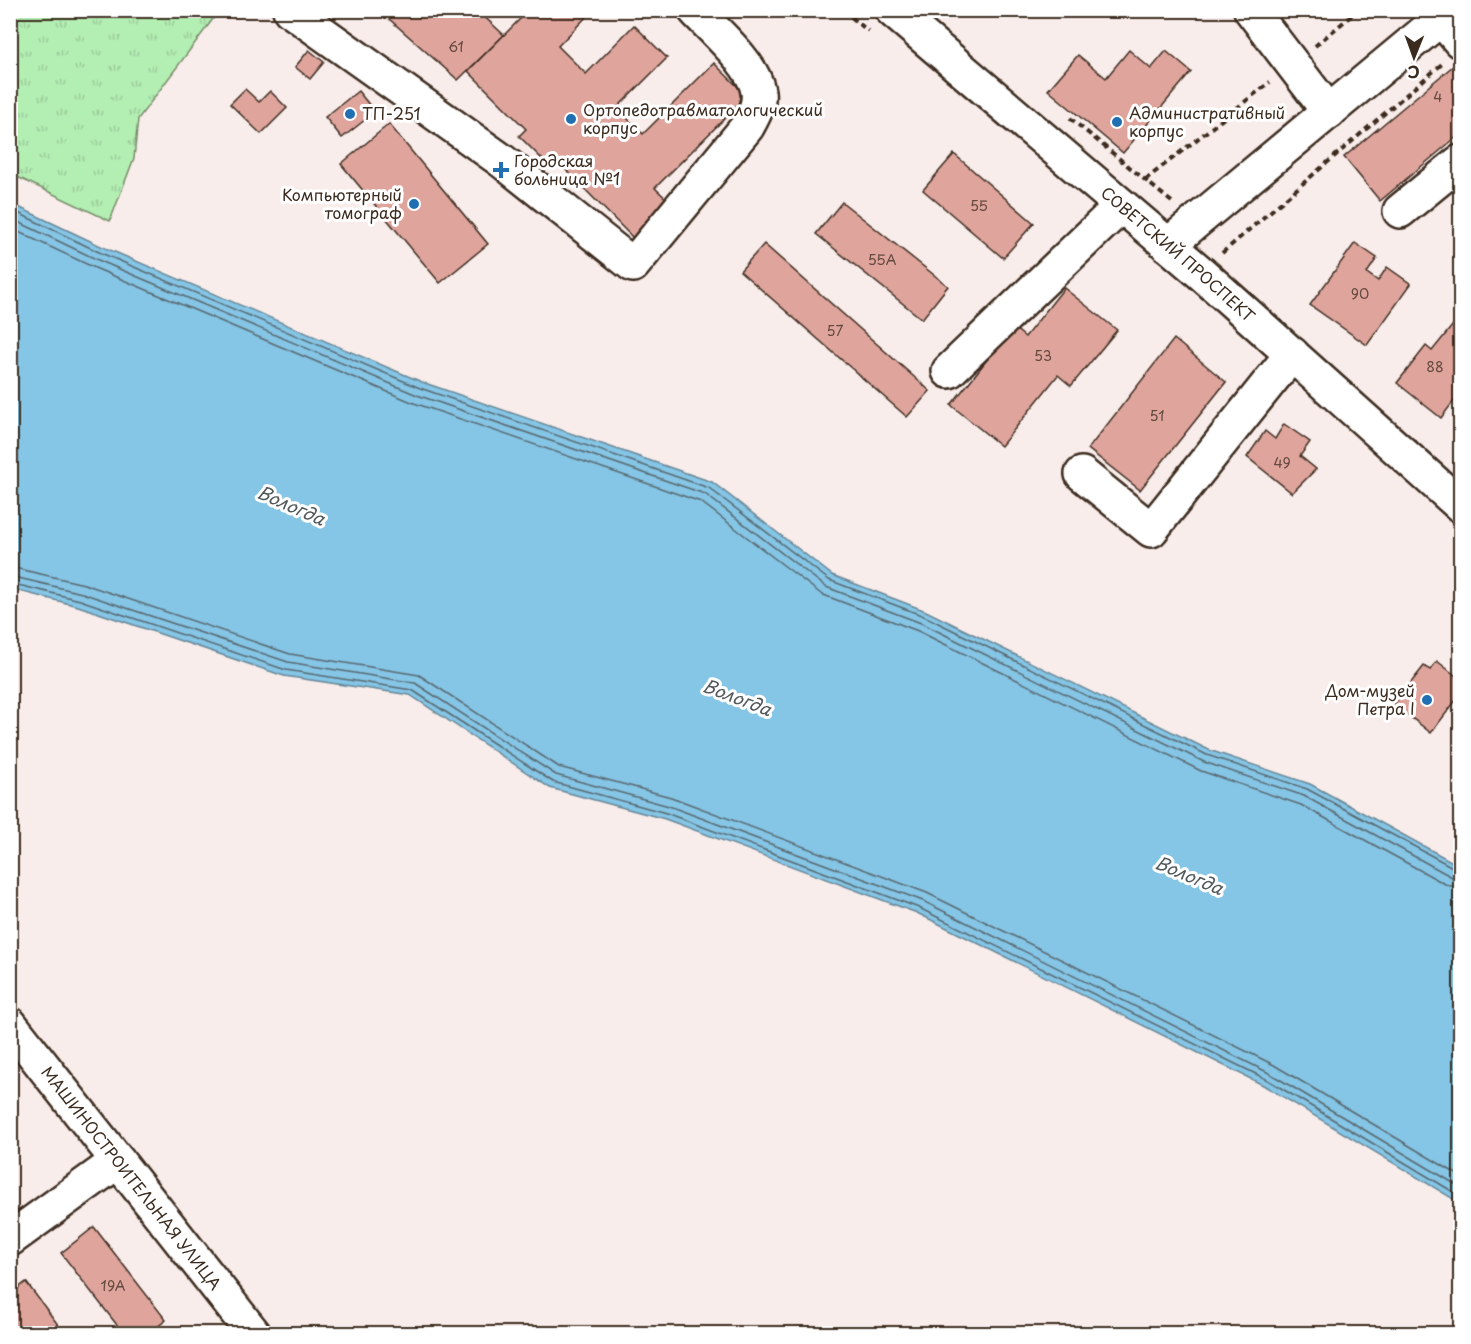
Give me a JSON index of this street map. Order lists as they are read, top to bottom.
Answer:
{
  "streets": {
    "street": ["СОВЕТСКИЙ ПРОСПЕКТ", "МАШИНОСТРОИТЕЛЬНАЯ УЛИЦА"]
  },
  "water": ["Вологда"],
  "places": {
    "other": [
      "ТП-251",
      "Ортопедотравматологический корпус",
      "Административный корпус",
      "Компьютерный томограф",
      "Дом-музей Петра I"
    ],
    "health": ["Городская больница №1"]
  },
  "house_numbers": [
    "61",
    "4",
    "55",
    "55А",
    "90",
    "57",
    "53",
    "88",
    "51",
    "49",
    "19А"
  ],
  "north": "bottom"
}
